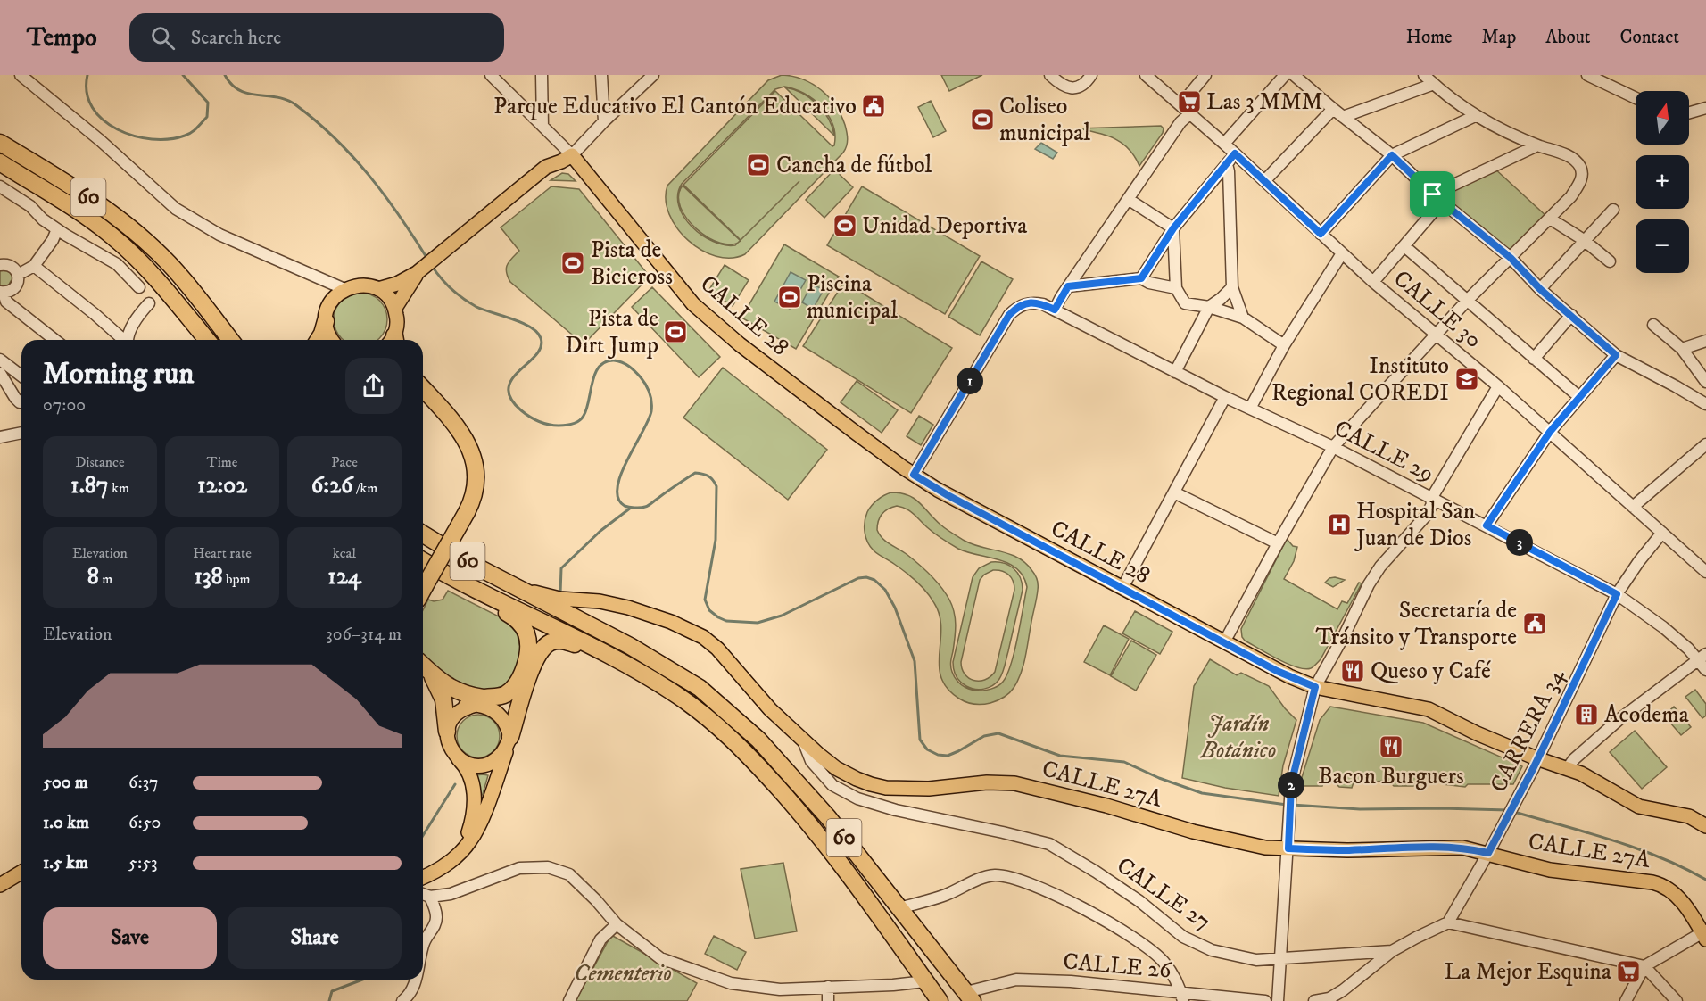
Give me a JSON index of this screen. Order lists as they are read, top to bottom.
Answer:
{
  "streets": {
    "highway": ["60"],
    "main road": ["CALLE 28", "CALLE 27A"],
    "street": [
      "CALLE 30",
      "CALLE 29",
      "CARRERA 34",
      "CALLE 27",
      "CALLE 26"
    ]
  },
  "crossings": [
    ["60", "CALLE 27A"],
    ["60", "CALLE 26"],
    ["CALLE 30", "CARRERA 34"],
    ["CALLE 28", "CALLE 29"],
    ["CALLE 28", "CARRERA 34"],
    ["CALLE 29", "CARRERA 34"],
    ["CARRERA 34", "CALLE 27A"],
    ["CARRERA 34", "CALLE 27"],
    ["CALLE 27A", "CALLE 27"]
  ],
  "parks": ["Jardín Botánico", "Cementerio"],
  "places": {
    "supermarket": ["Las 3 MMM", "La Mejor Esquina"],
    "public building": ["Parque Educativo El Cantón Educativo", "Secretaría de Tránsito y Transporte"],
    "sports": [
      "Coliseo municipal",
      "Cancha de fútbol",
      "Unidad Deportiva",
      "Pista de Bicicross",
      "Piscina municipal",
      "Pista de Dirt Jump"
    ],
    "school or university": ["Instituto Regional COREDI"],
    "hospital": ["Hospital San Juan de Dios"],
    "restaurant": ["Queso y Café", "Bacon Burguers"],
    "building": ["Acodema"]
  },
  "north": "top",
  "page": {
    "header": "Tempo",
    "search": "Search here",
    "nav": [
      "Home",
      "Map",
      "About",
      "Contact"
    ],
    "map_buttons": ["+", "−"],
    "heading": ["Morning run", "07:00"],
    "pins": ["1", "3", "2"],
    "stats": [
      ["Distance", "1.87 km"],
      ["Time", "12:02"],
      ["Pace", "6:26 /km"],
      ["Elevation", "8 m"],
      ["Heart rate", "138 bpm"],
      ["kcal", "124"]
    ],
    "chart": ["Elevation", "306–314 m"],
    "list": [
      {
        "name": "500 m",
        "note": "6:37"
      },
      {
        "name": "1.0 km",
        "note": "6:50"
      },
      {
        "name": "1.5 km",
        "note": "5:53"
      }
    ],
    "buttons": ["Save", "Share"]
  }
}
